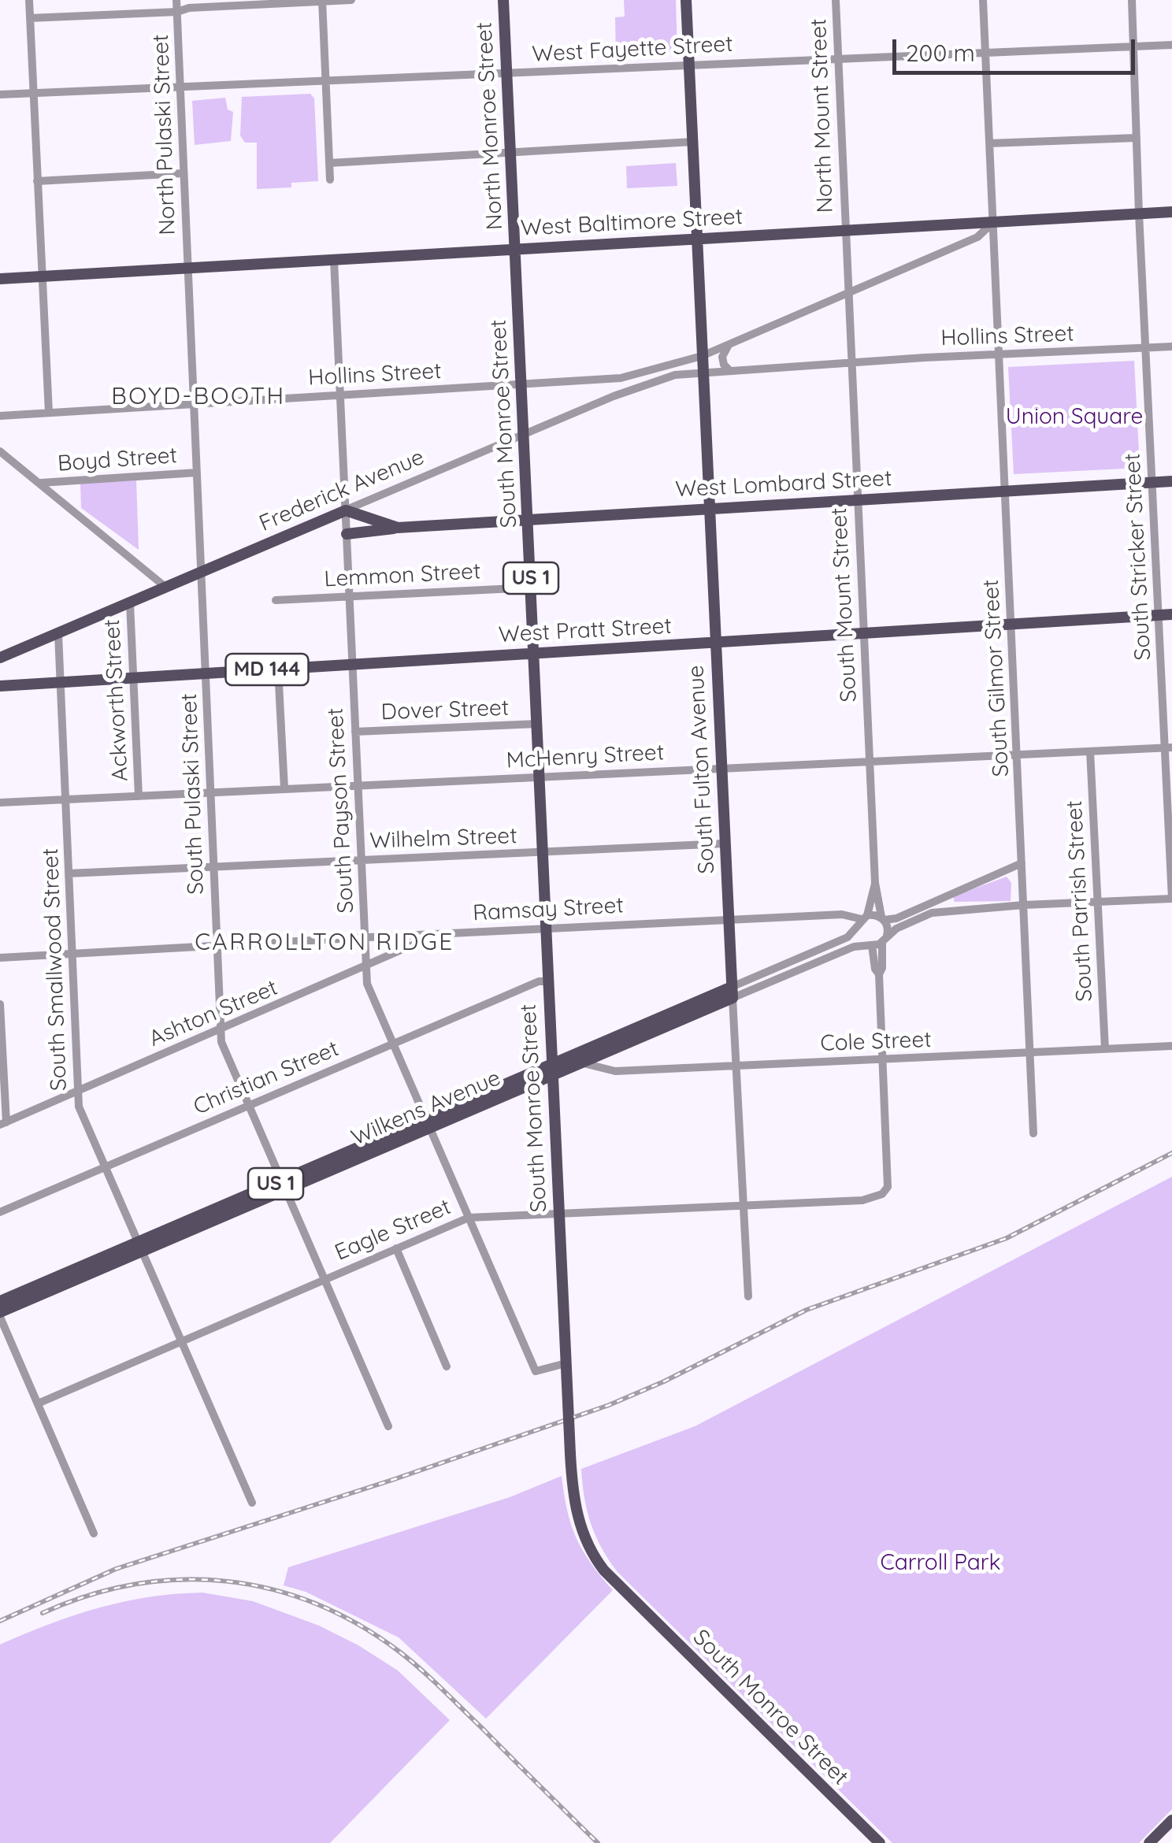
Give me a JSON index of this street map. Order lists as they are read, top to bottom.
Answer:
{
  "streets": {
    "main road": [
      "North Monroe Street",
      "West Baltimore Street",
      "South Monroe Street",
      "West Lombard Street",
      "Frederick Avenue",
      "US 1",
      "West Pratt Street",
      "MD 144",
      "South Fulton Avenue",
      "Wilkens Avenue"
    ],
    "street": [
      "West Fayette Street",
      "North Mount Street",
      "North Pulaski Street",
      "Hollins Street",
      "Boyd Street",
      "South Stricker Street",
      "Lemmon Street",
      "South Mount Street",
      "South Gilmor Street",
      "Ackworth Street",
      "Dover Street",
      "McHenry Street",
      "South Pulaski Street",
      "South Payson Street",
      "Wilhelm Street",
      "South Parrish Street",
      "Ramsay Street",
      "South Smallwood Street",
      "Ashton Street",
      "Cole Street",
      "Christian Street",
      "Eagle Street"
    ]
  },
  "crossings": [
    ["West Fayette Street", "North Mount Street"],
    ["West Fayette Street", "North Monroe Street"],
    ["West Fayette Street", "North Pulaski Street"],
    ["West Fayette Street", "South Stricker Street"],
    ["West Fayette Street", "South Gilmor Street"],
    ["West Fayette Street", "South Fulton Avenue"],
    ["North Mount Street", "West Baltimore Street"],
    ["North Mount Street", "South Mount Street"],
    ["North Monroe Street", "West Baltimore Street"],
    ["North Monroe Street", "South Monroe Street"],
    ["North Pulaski Street", "West Baltimore Street"],
    ["North Pulaski Street", "South Pulaski Street"],
    ["West Baltimore Street", "South Monroe Street"],
    ["West Baltimore Street", "South Stricker Street"],
    ["West Baltimore Street", "South Mount Street"],
    ["West Baltimore Street", "South Gilmor Street"],
    ["West Baltimore Street", "South Fulton Avenue"],
    ["West Baltimore Street", "South Pulaski Street"],
    ["West Baltimore Street", "South Payson Street"],
    ["Hollins Street", "South Monroe Street"],
    ["Hollins Street", "Frederick Avenue"],
    ["Hollins Street", "South Stricker Street"],
    ["Hollins Street", "South Mount Street"],
    ["Hollins Street", "South Gilmor Street"],
    ["Hollins Street", "South Fulton Avenue"],
    ["Hollins Street", "South Pulaski Street"],
    ["Hollins Street", "South Payson Street"],
    ["South Monroe Street", "West Lombard Street"],
    ["South Monroe Street", "Frederick Avenue"],
    ["South Monroe Street", "Lemmon Street"],
    ["South Monroe Street", "West Pratt Street"],
    ["South Monroe Street", "Dover Street"],
    ["South Monroe Street", "McHenry Street"],
    ["South Monroe Street", "South Payson Street"],
    ["South Monroe Street", "Wilhelm Street"],
    ["South Monroe Street", "Ramsay Street"],
    ["South Monroe Street", "Christian Street"],
    ["South Monroe Street", "Wilkens Avenue"],
    ["South Monroe Street", "Eagle Street"],
    ["Boyd Street", "South Pulaski Street"],
    ["West Lombard Street", "Frederick Avenue"],
    ["West Lombard Street", "South Stricker Street"],
    ["West Lombard Street", "South Mount Street"],
    ["West Lombard Street", "South Gilmor Street"],
    ["West Lombard Street", "South Fulton Avenue"],
    ["West Lombard Street", "South Payson Street"],
    ["Frederick Avenue", "Ackworth Street"],
    ["Frederick Avenue", "South Fulton Avenue"],
    ["Frederick Avenue", "South Pulaski Street"],
    ["Frederick Avenue", "South Payson Street"],
    ["Frederick Avenue", "South Smallwood Street"],
    ["South Stricker Street", "West Pratt Street"],
    ["South Stricker Street", "McHenry Street"],
    ["Lemmon Street", "South Payson Street"],
    ["South Mount Street", "West Pratt Street"],
    ["South Mount Street", "McHenry Street"],
    ["South Mount Street", "Ramsay Street"],
    ["South Mount Street", "Wilkens Avenue"],
    ["West Pratt Street", "South Gilmor Street"],
    ["West Pratt Street", "Ackworth Street"],
    ["West Pratt Street", "South Fulton Avenue"],
    ["West Pratt Street", "South Pulaski Street"],
    ["West Pratt Street", "South Payson Street"],
    ["West Pratt Street", "South Smallwood Street"],
    ["South Gilmor Street", "McHenry Street"],
    ["South Gilmor Street", "Cole Street"],
    ["Ackworth Street", "McHenry Street"],
    ["Dover Street", "South Payson Street"],
    ["McHenry Street", "South Fulton Avenue"],
    ["McHenry Street", "South Pulaski Street"],
    ["McHenry Street", "South Payson Street"],
    ["McHenry Street", "South Parrish Street"],
    ["McHenry Street", "South Smallwood Street"],
    ["South Fulton Avenue", "Wilhelm Street"],
    ["South Fulton Avenue", "Ramsay Street"],
    ["South Fulton Avenue", "Cole Street"],
    ["South Fulton Avenue", "Wilkens Avenue"],
    ["South Fulton Avenue", "Eagle Street"],
    ["South Pulaski Street", "Wilhelm Street"],
    ["South Pulaski Street", "Ramsay Street"],
    ["South Pulaski Street", "Ashton Street"],
    ["South Pulaski Street", "Christian Street"],
    ["South Pulaski Street", "Wilkens Avenue"],
    ["South Pulaski Street", "Eagle Street"],
    ["South Payson Street", "Wilhelm Street"],
    ["South Payson Street", "Ramsay Street"],
    ["South Payson Street", "Ashton Street"],
    ["South Payson Street", "Christian Street"],
    ["South Payson Street", "Wilkens Avenue"],
    ["South Payson Street", "Eagle Street"],
    ["Wilhelm Street", "South Smallwood Street"],
    ["South Parrish Street", "Cole Street"],
    ["Ramsay Street", "South Smallwood Street"],
    ["Ramsay Street", "Ashton Street"],
    ["Ramsay Street", "Wilkens Avenue"],
    ["South Smallwood Street", "Ashton Street"],
    ["South Smallwood Street", "Christian Street"],
    ["South Smallwood Street", "Wilkens Avenue"],
    ["South Smallwood Street", "Eagle Street"],
    ["Cole Street", "Wilkens Avenue"],
    ["Cole Street", "Eagle Street"]
  ],
  "districts": ["BOYD-BOOTH", "CARROLLTON RIDGE"],
  "parks": ["Union Square", "Carroll Park"],
  "scale_bar": "200 m"
}
